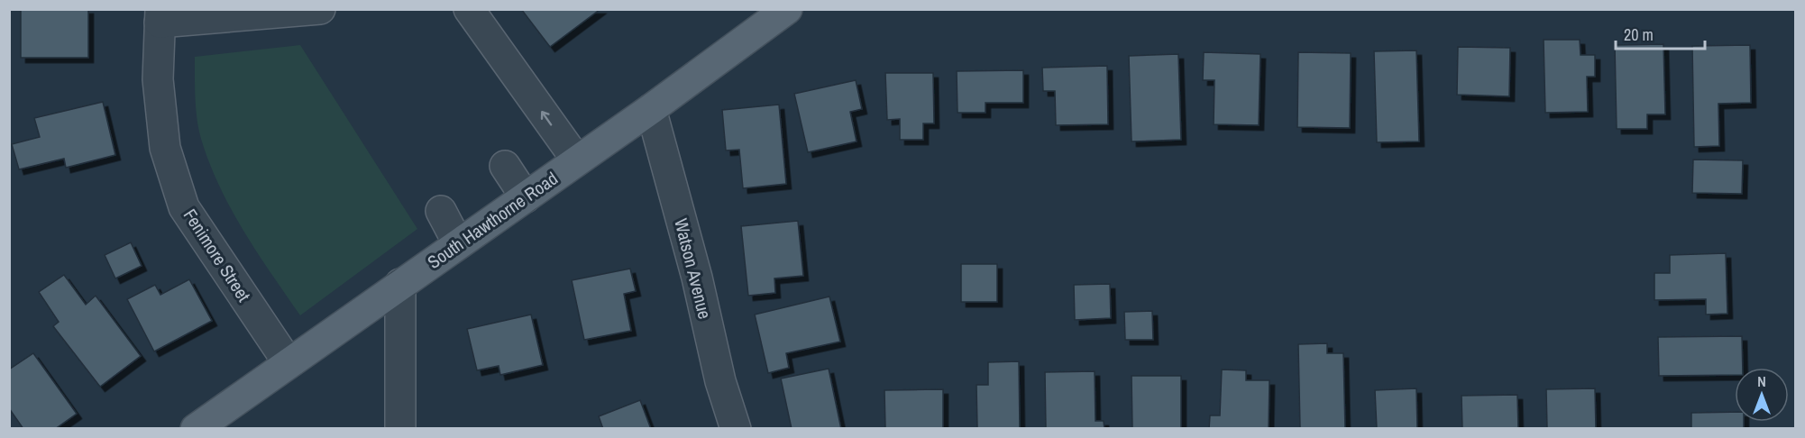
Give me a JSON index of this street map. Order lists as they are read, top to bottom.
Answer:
{
  "streets": {
    "main road": ["South Hawthorne Road"],
    "street": ["Fenimore Street", "Watson Avenue"]
  },
  "crossings": [
    ["South Hawthorne Road", "Fenimore Street"],
    ["South Hawthorne Road", "Watson Avenue"]
  ],
  "scale_bar": "20 m",
  "north": "top"
}
